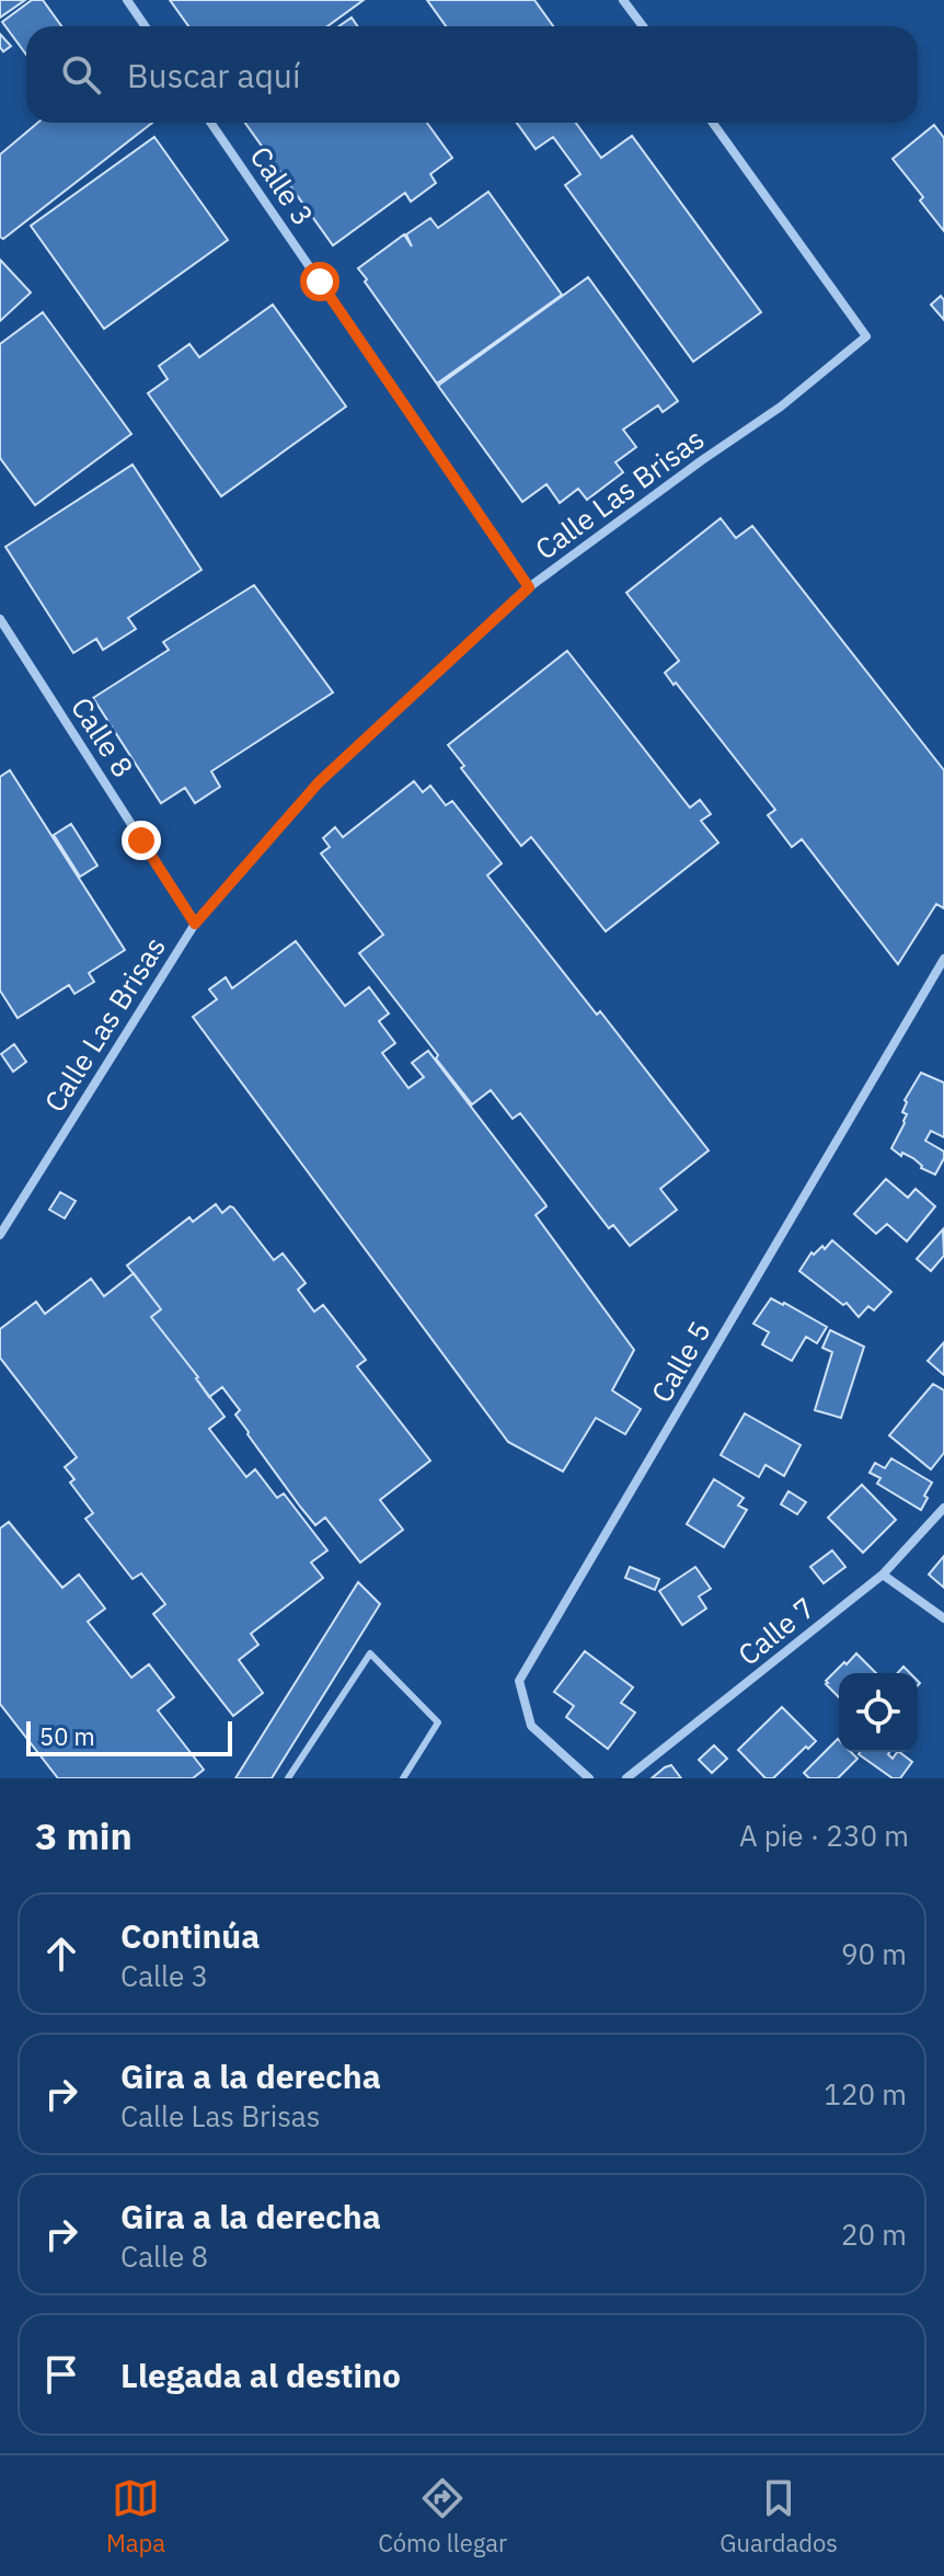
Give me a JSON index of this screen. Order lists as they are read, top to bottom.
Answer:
{
  "streets": {
    "street": [
      "Calle 3",
      "Calle Las Brisas",
      "Calle 8",
      "Calle 5",
      "Calle 7"
    ]
  },
  "crossings": [
    ["Calle 3", "Calle Las Brisas"],
    ["Calle Las Brisas", "Calle 8"]
  ],
  "scale_bar": "50 m",
  "page": {
    "search": "Buscar aquí",
    "scale": "50 m",
    "heading": ["3 min", "A pie · 230 m"],
    "list": [
      ["Continúa", "Calle 3", "90 m"],
      ["Gira a la derecha", "Calle Las Brisas", "120 m"],
      ["Gira a la derecha", "Calle 8", "20 m"],
      "Llegada al destino"
    ],
    "nav": ["Mapa", "Cómo llegar", "Guardados"]
  }
}
